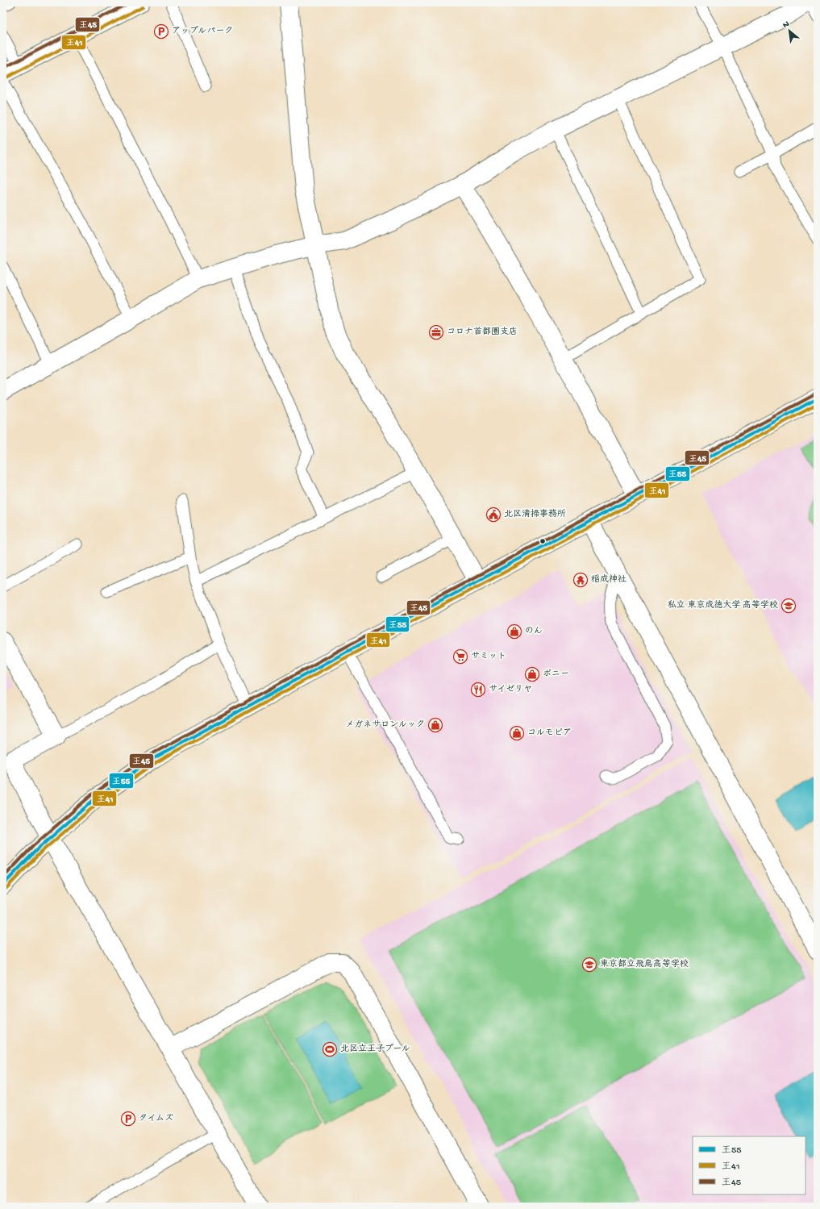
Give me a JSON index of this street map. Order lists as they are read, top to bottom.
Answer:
{
  "places": {
    "parking": ["アップルパーク", "タイムズ"],
    "office": ["コロナ首都圏支店"],
    "public building": ["北区清掃事務所"],
    "temple": ["稲成神社"],
    "school or university": ["私立 東京成徳大学 高等学校", "東京都立飛鳥高等学校"],
    "shop": [
      "のん",
      "ポニー",
      "メガネサロンルック",
      "コルモピア"
    ],
    "supermarket": ["サミット"],
    "restaurant": ["サイゼリヤ"],
    "sports": ["北区立王子プール"]
  },
  "lines": ["transit line 王45", "transit line 王41", "transit line 王55"],
  "legend": ["王55", "王41", "王45"],
  "north": "top left"
}
